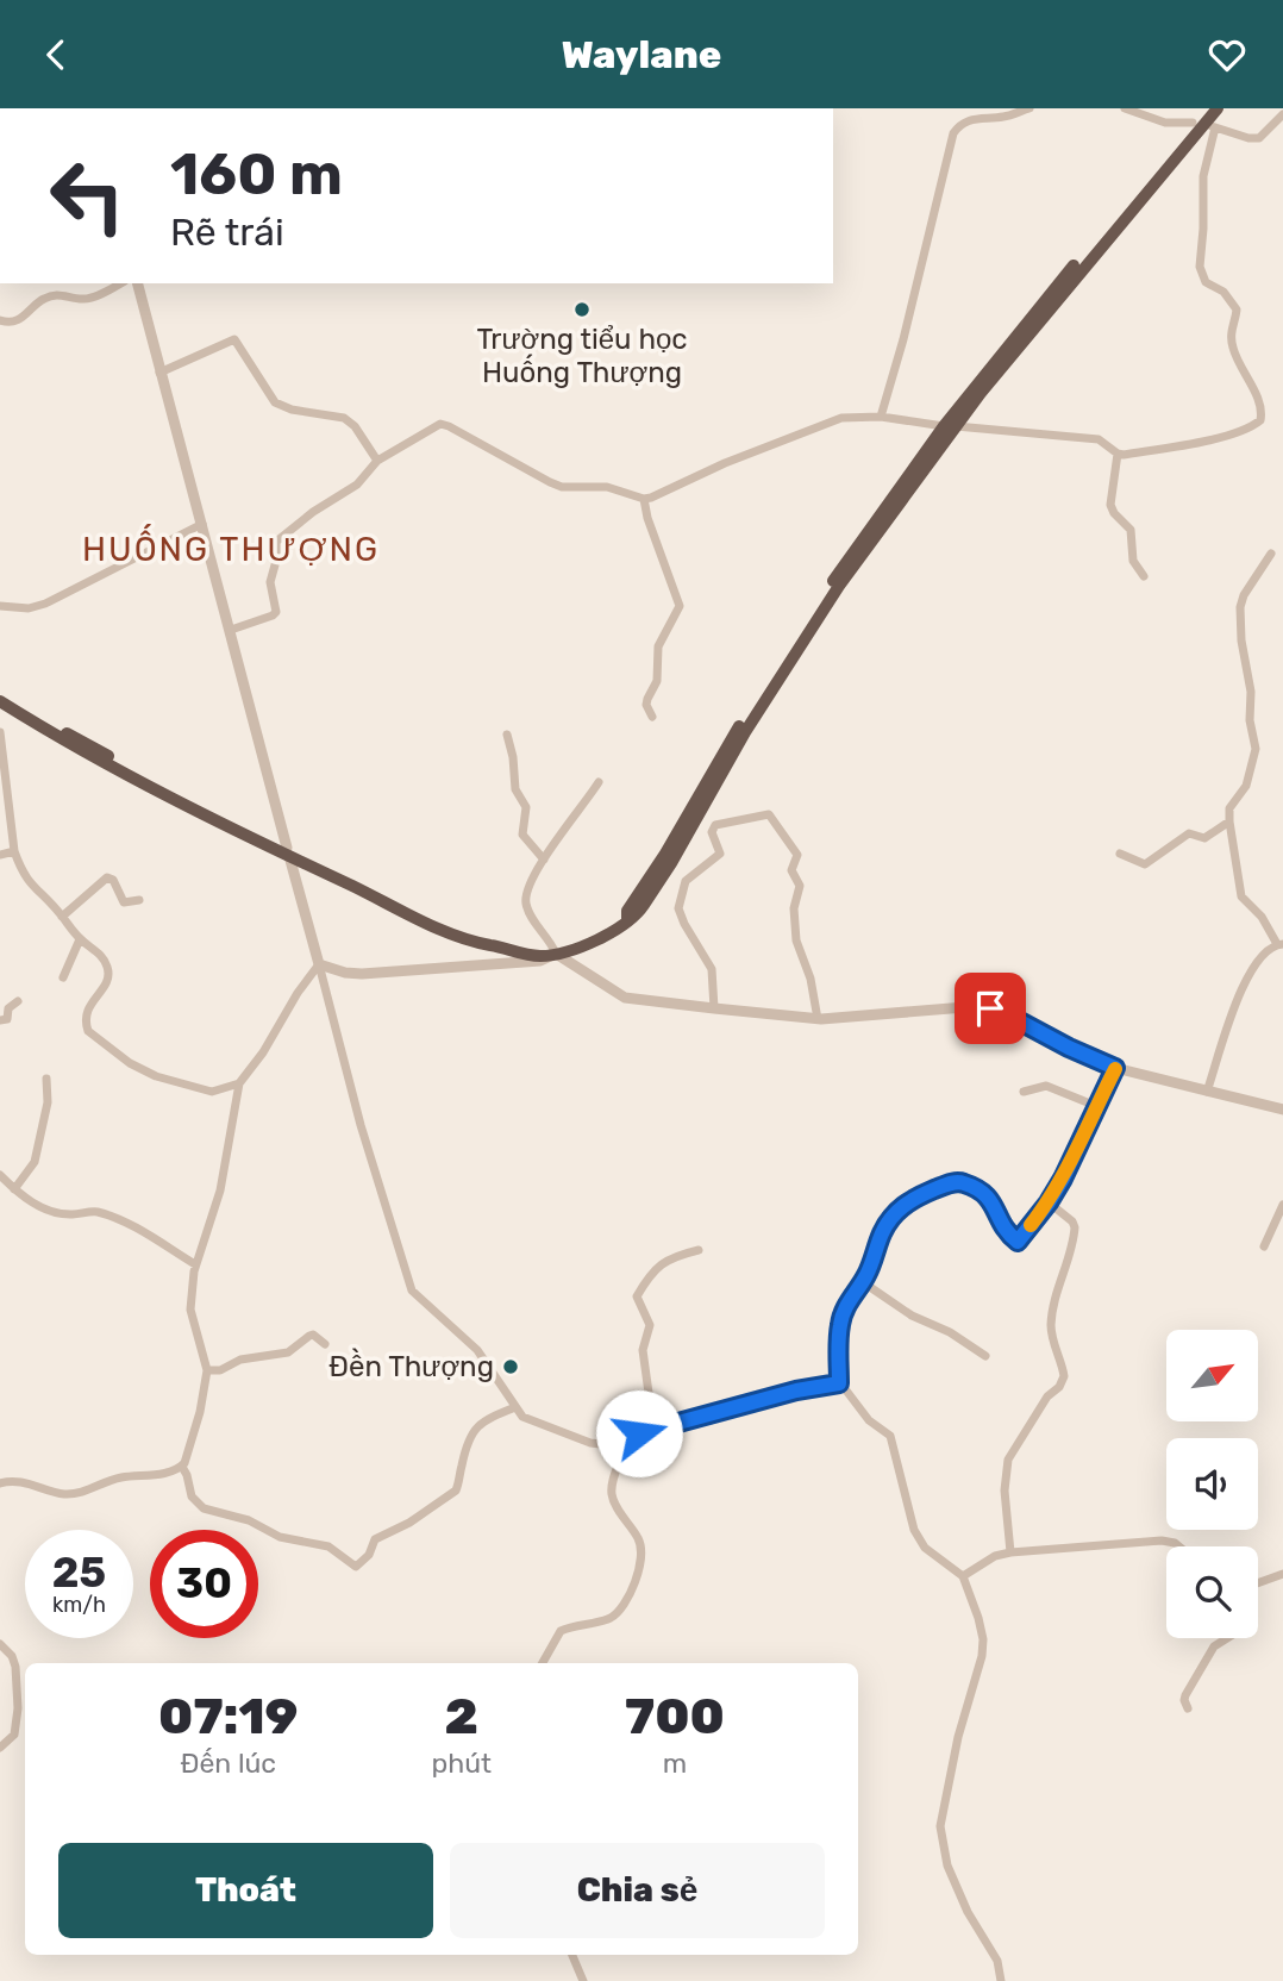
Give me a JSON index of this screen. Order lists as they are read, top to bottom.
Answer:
{
  "districts": ["HUỐNG THƯỢNG"],
  "places": ["Trường tiểu học Huống Thượng", "Đền Thượng"],
  "north": "top right",
  "page": {
    "header": "Waylane",
    "turn": ["160 m", "Rẽ trái"],
    "speed": "25 km/h",
    "limit": "30",
    "eta": [
      "07:19",
      "Đến lúc",
      "2",
      "phút",
      "700",
      "m"
    ],
    "buttons": ["Thoát", "Chia sẻ"]
  }
}
